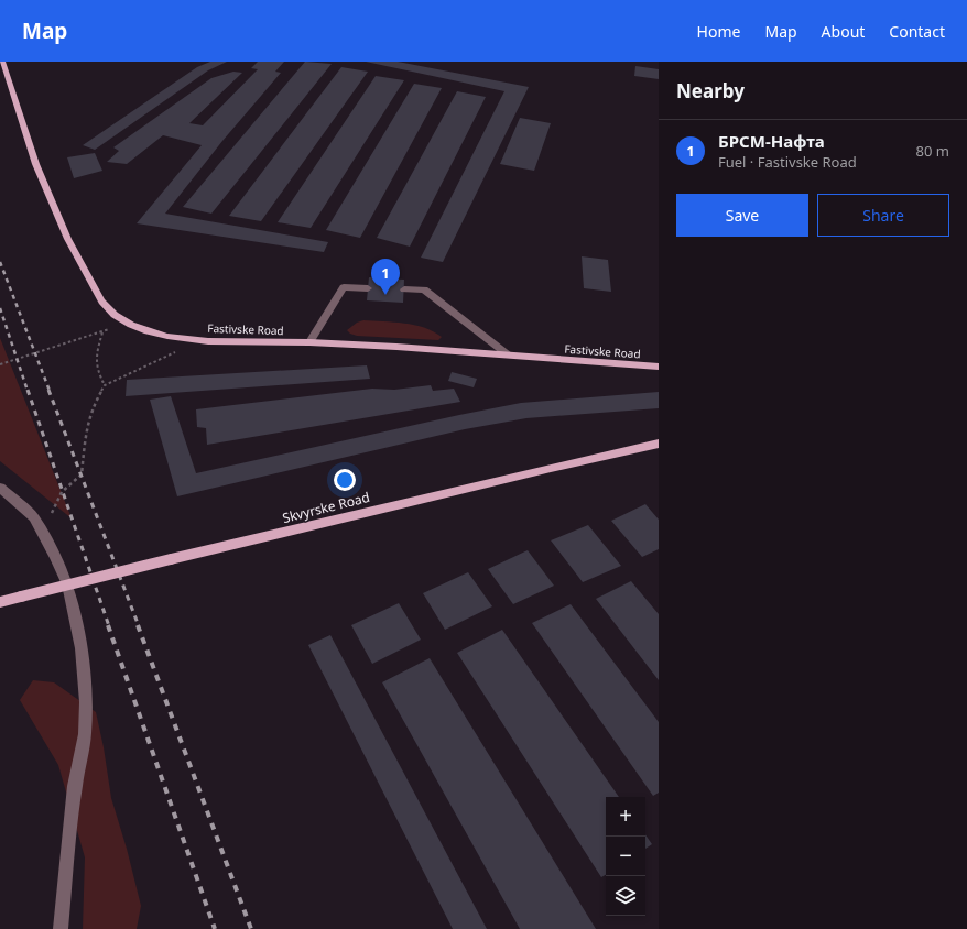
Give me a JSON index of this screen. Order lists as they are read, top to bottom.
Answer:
{
  "streets": {
    "main road": ["Fastivske Road", "Skvyrske Road"]
  },
  "page": {
    "header": "Map",
    "nav": [
      "Home",
      "Map",
      "About",
      "Contact"
    ],
    "heading": "Nearby",
    "list": [
      {
        "mark": "1",
        "name": "БРСМ-Нафта",
        "note": "Fuel · Fastivske Road",
        "value": "80 m"
      }
    ],
    "buttons": ["Save", "Share"],
    "pins": "1",
    "map_buttons": ["+", "−"]
  }
}
